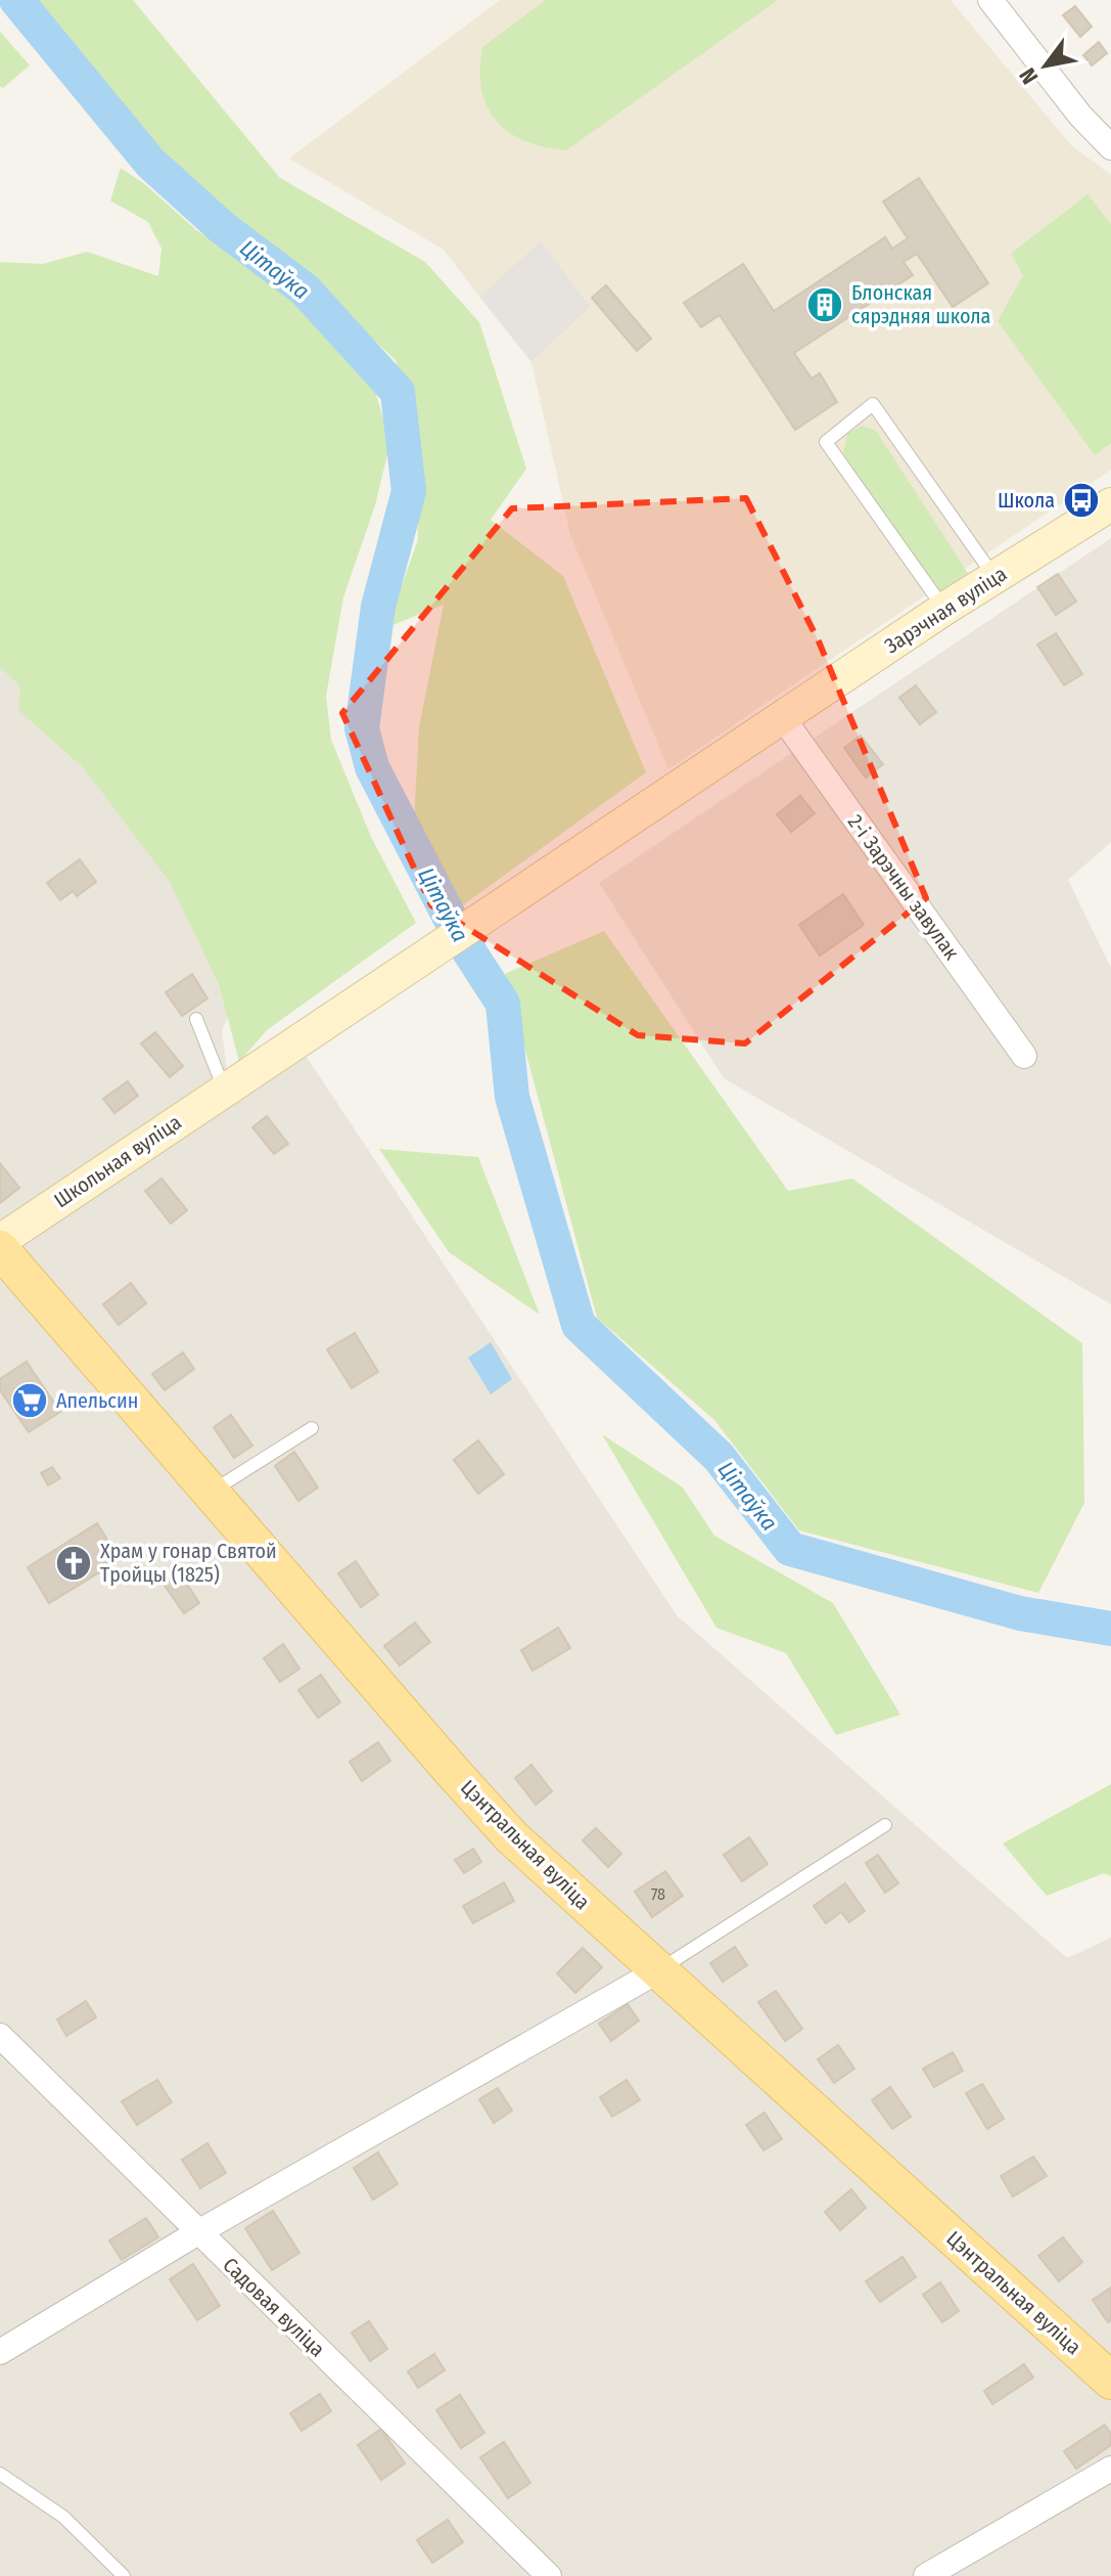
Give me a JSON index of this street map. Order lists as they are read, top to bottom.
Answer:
{
  "streets": {
    "main road": ["Зарэчная вуліца", "Школьная вуліца", "Цэнтральная вуліца"],
    "street": ["2-і Зарэчны завулак", "Садовая вуліца"]
  },
  "crossings": [
    ["Зарэчная вуліца", "2-і Зарэчны завулак"],
    ["Зарэчная вуліца", "Школьная вуліца"]
  ],
  "water": ["Цітаўка"],
  "places": {
    "building": ["Блонская сярэдняя школа"],
    "bus stop": ["Школа"],
    "supermarket": ["Апельсин"],
    "church": ["Храм у гонар Святой Тройцы (1825)"]
  },
  "house_numbers": ["78"],
  "north": "bottom left"
}
